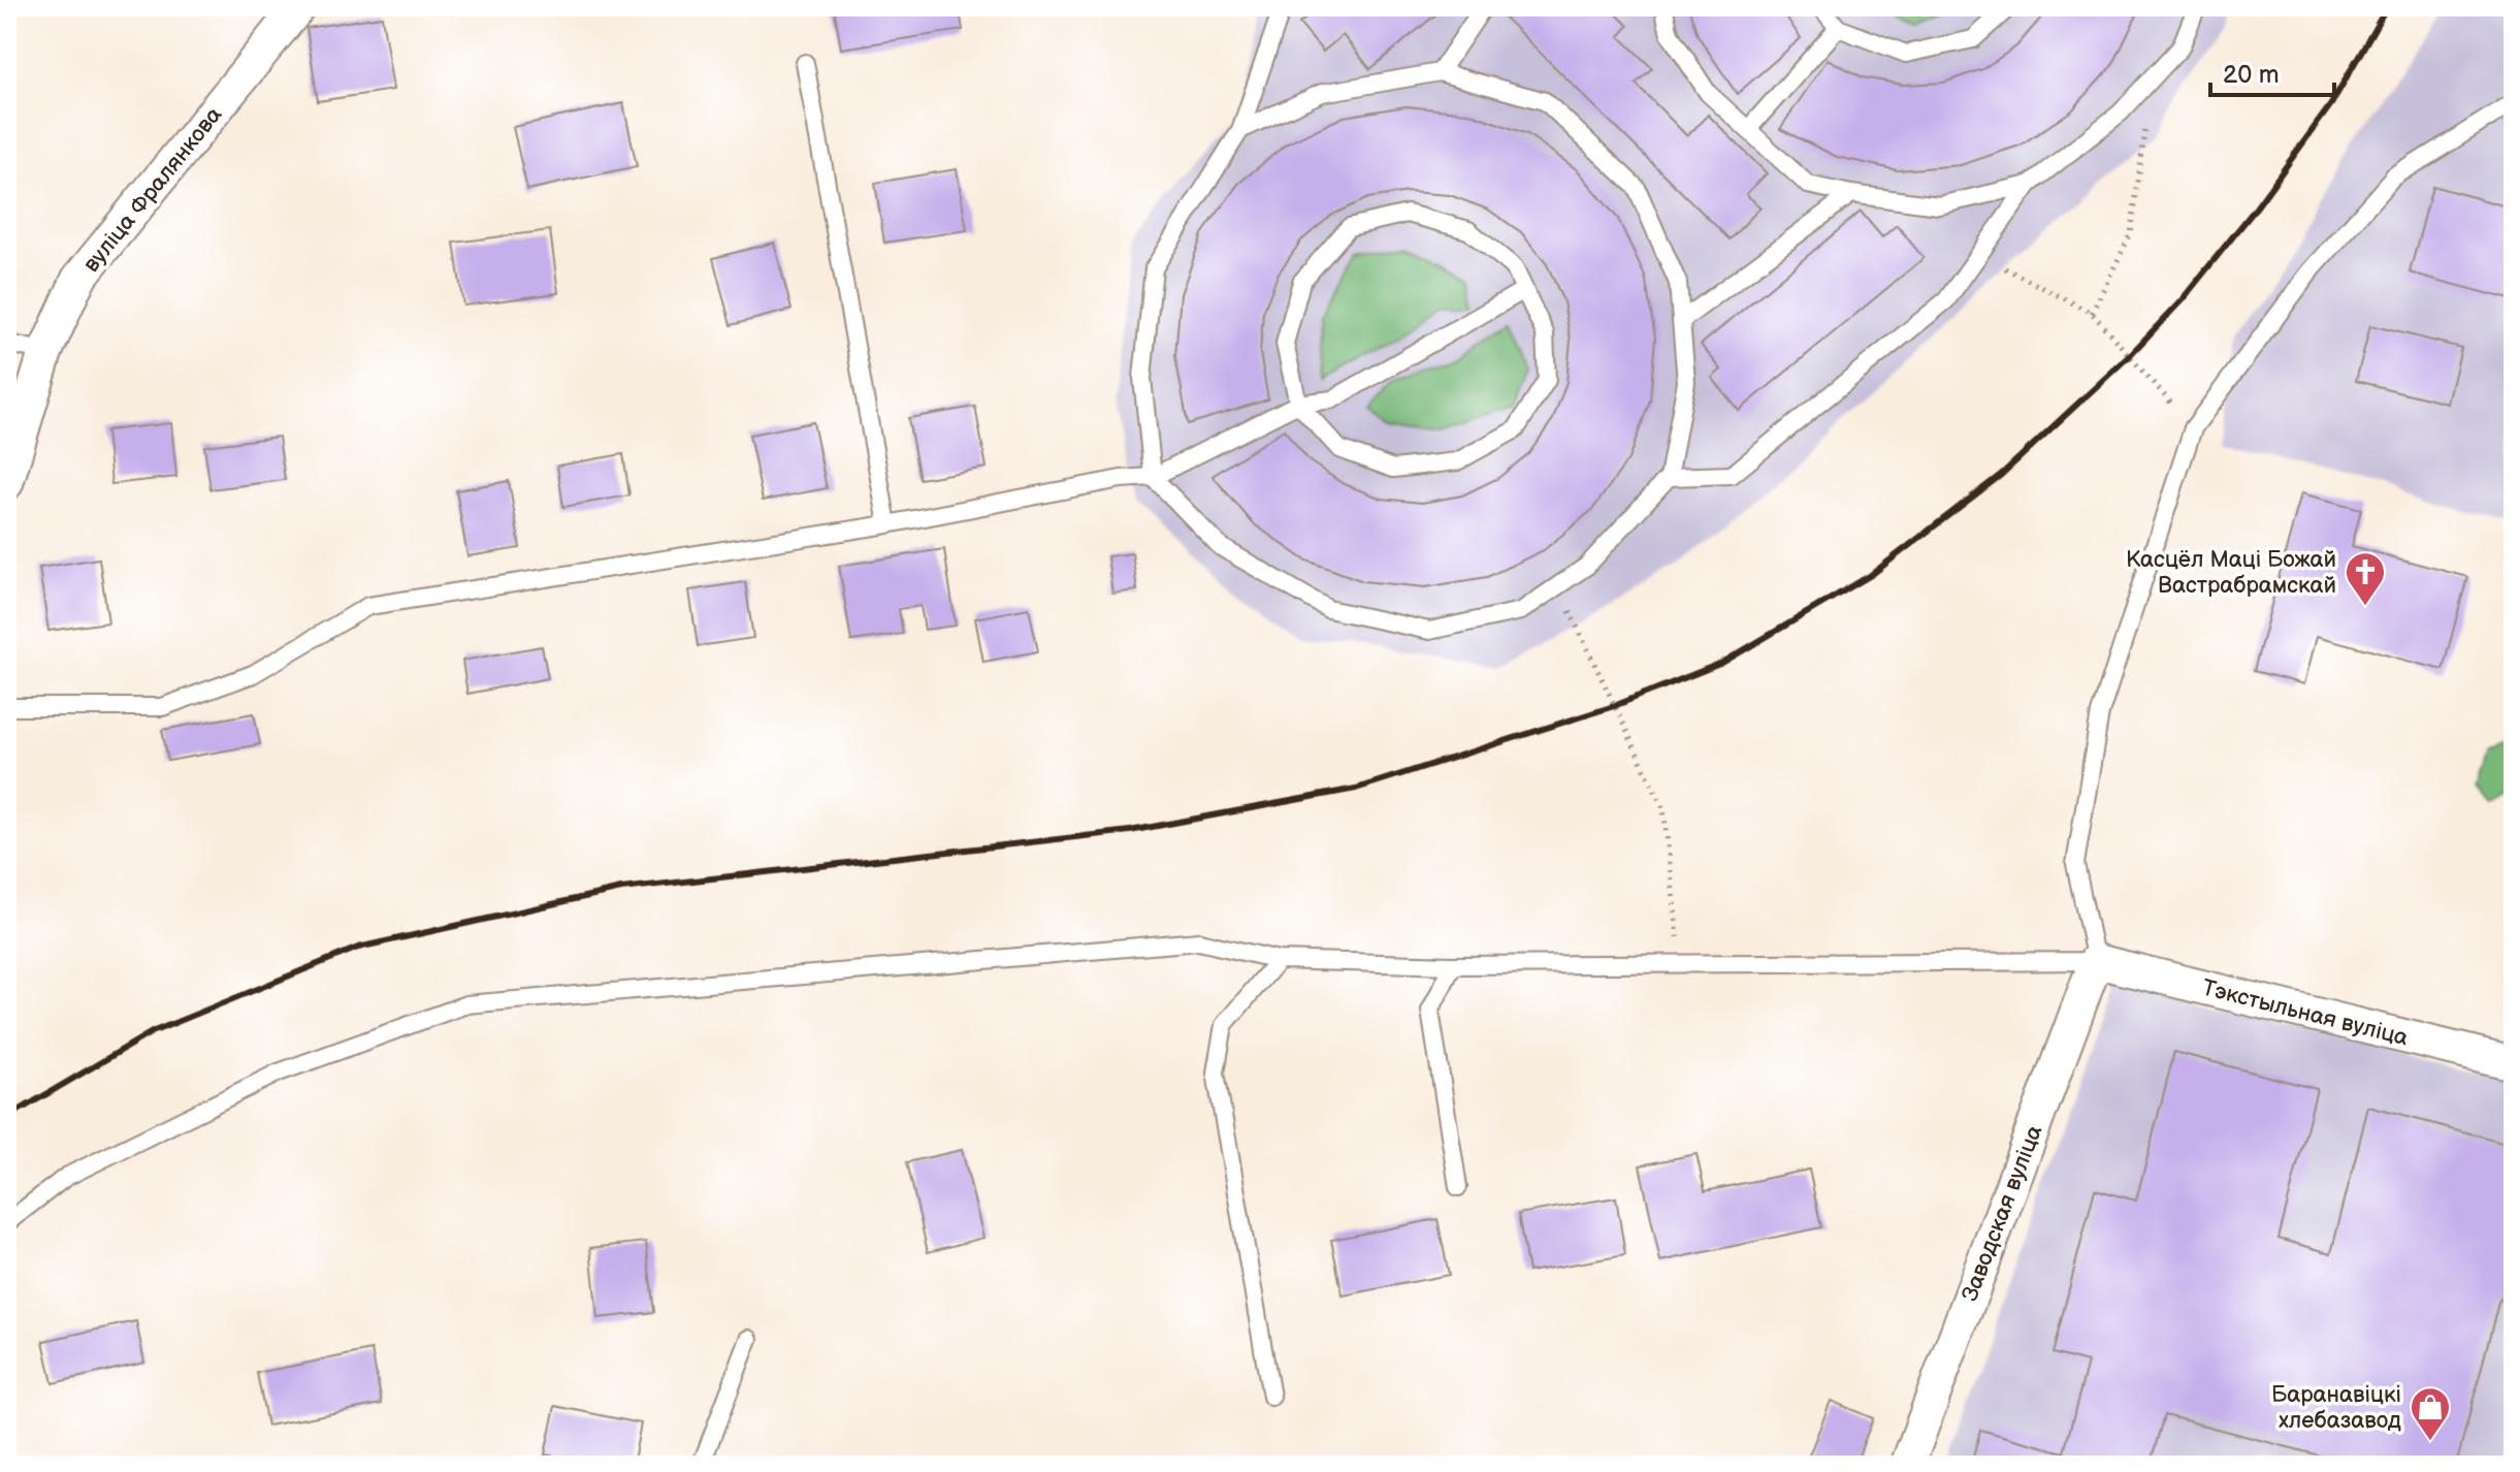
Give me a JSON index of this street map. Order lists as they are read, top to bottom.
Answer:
{
  "streets": {
    "street": ["вуліца Фралянкова", "Тэкстыльная вуліца", "Заводская вуліца"]
  },
  "crossings": [
    ["Тэкстыльная вуліца", "Заводская вуліца"]
  ],
  "places": {
    "church": ["Касцёл Маці Божай Вастрабрамскай"],
    "shop": ["Баранавіцкі хлебазавод"]
  },
  "scale_bar": "20 m"
}
